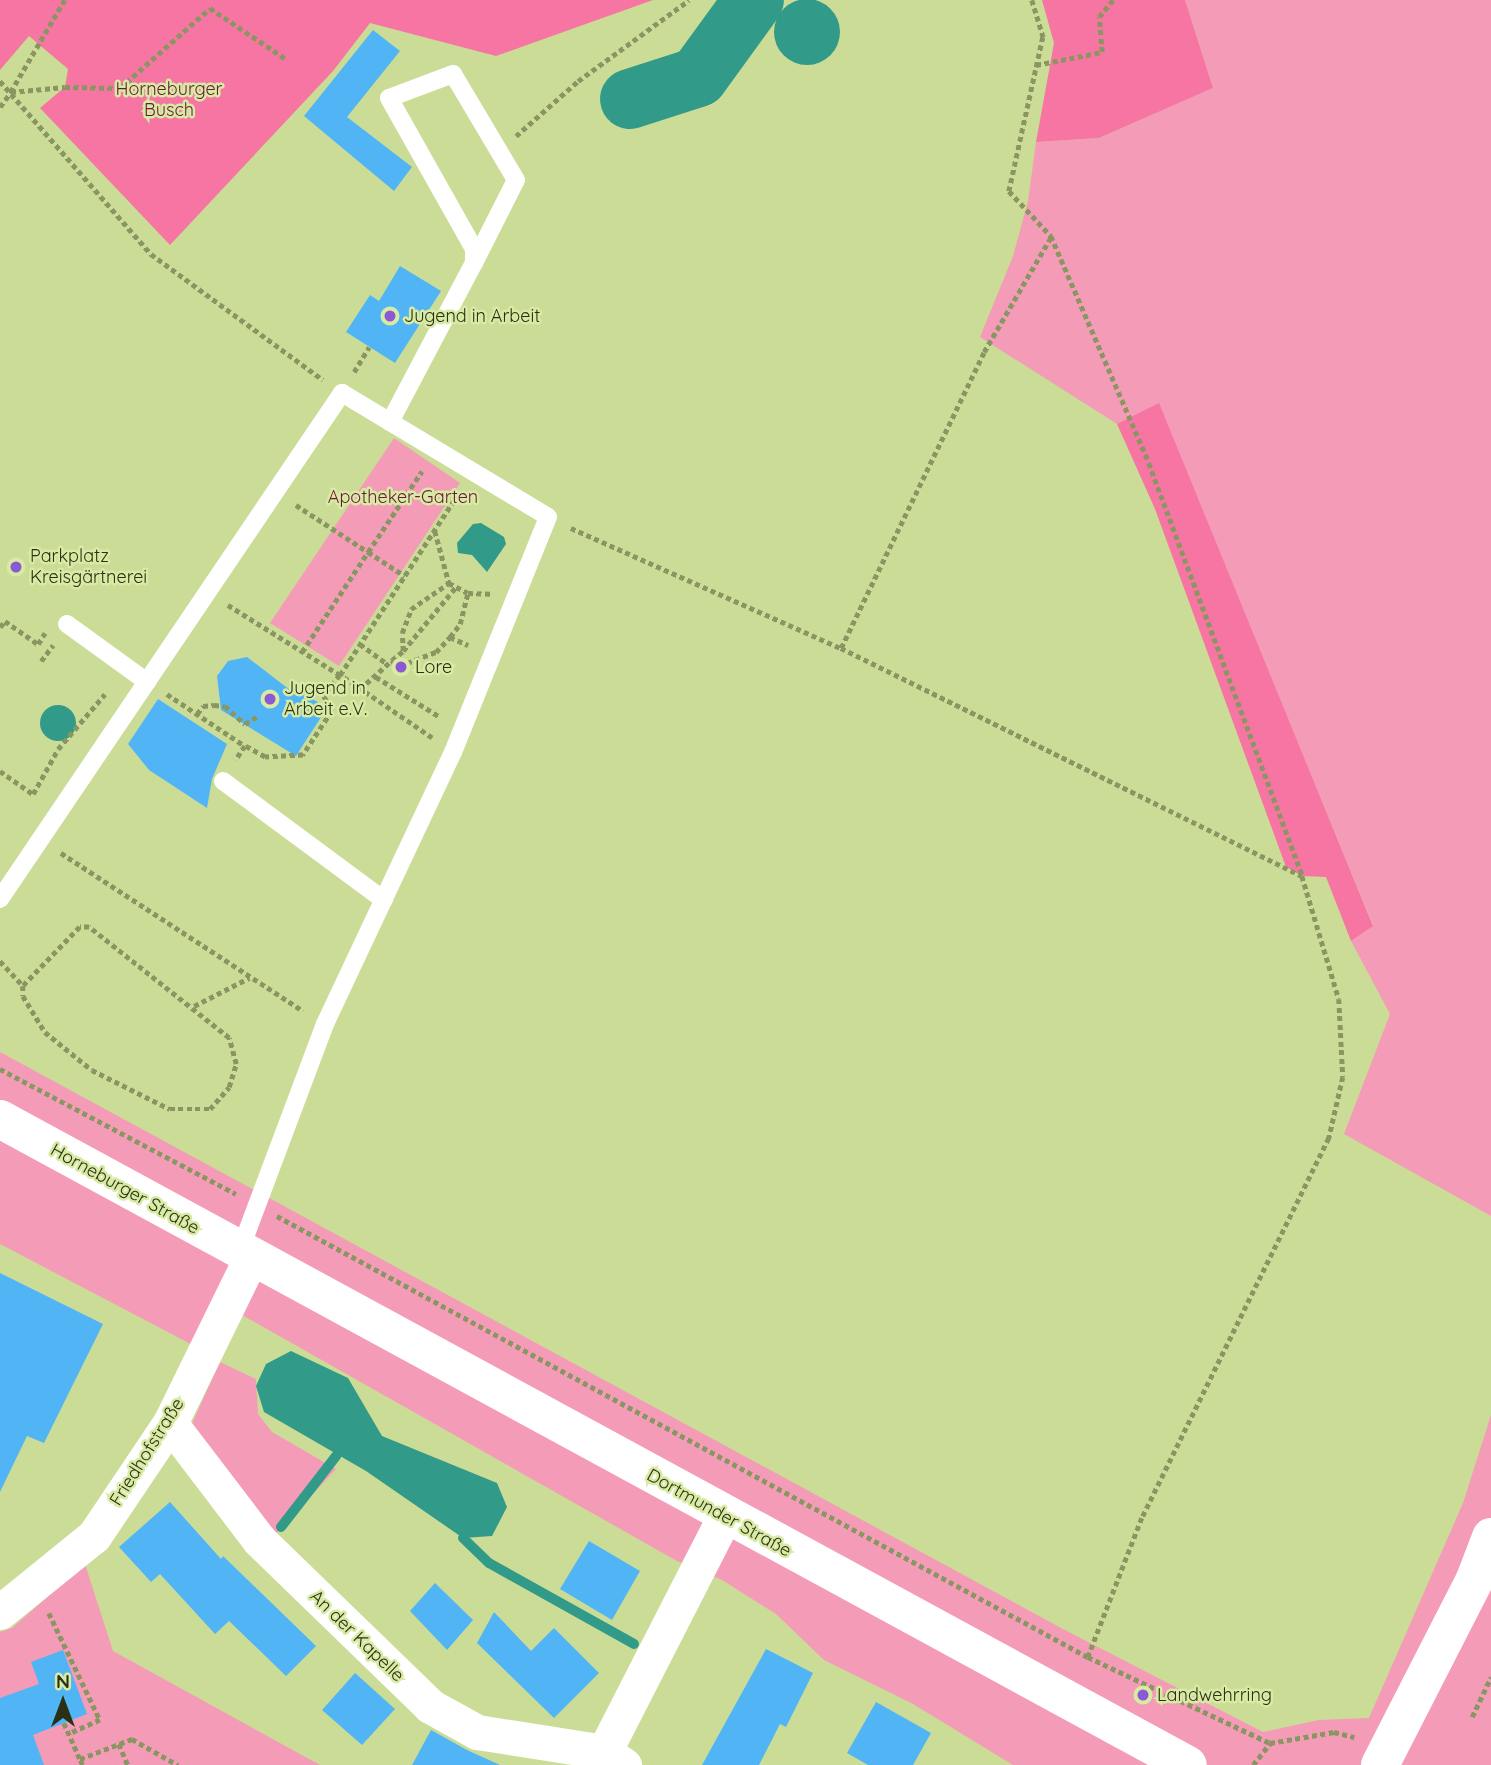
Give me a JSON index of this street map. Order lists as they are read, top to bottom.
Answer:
{
  "streets": {
    "street": [
      "Horneburger Straße",
      "Friedhofstraße",
      "Dortmunder Straße",
      "An der Kapelle"
    ]
  },
  "crossings": [
    ["Horneburger Straße", "Friedhofstraße"],
    ["Horneburger Straße", "Dortmunder Straße"],
    ["Friedhofstraße", "Dortmunder Straße"],
    ["Friedhofstraße", "An der Kapelle"],
    ["Dortmunder Straße", "An der Kapelle"]
  ],
  "parks": ["Horneburger Busch", "Apotheker-Garten"],
  "places": [
    "Jugend in Arbeit",
    "Parkplatz Kreisgärtnerei",
    "Lore",
    "Jugend in Arbeit e.V.",
    "Landwehrring"
  ],
  "north": "top"
}
